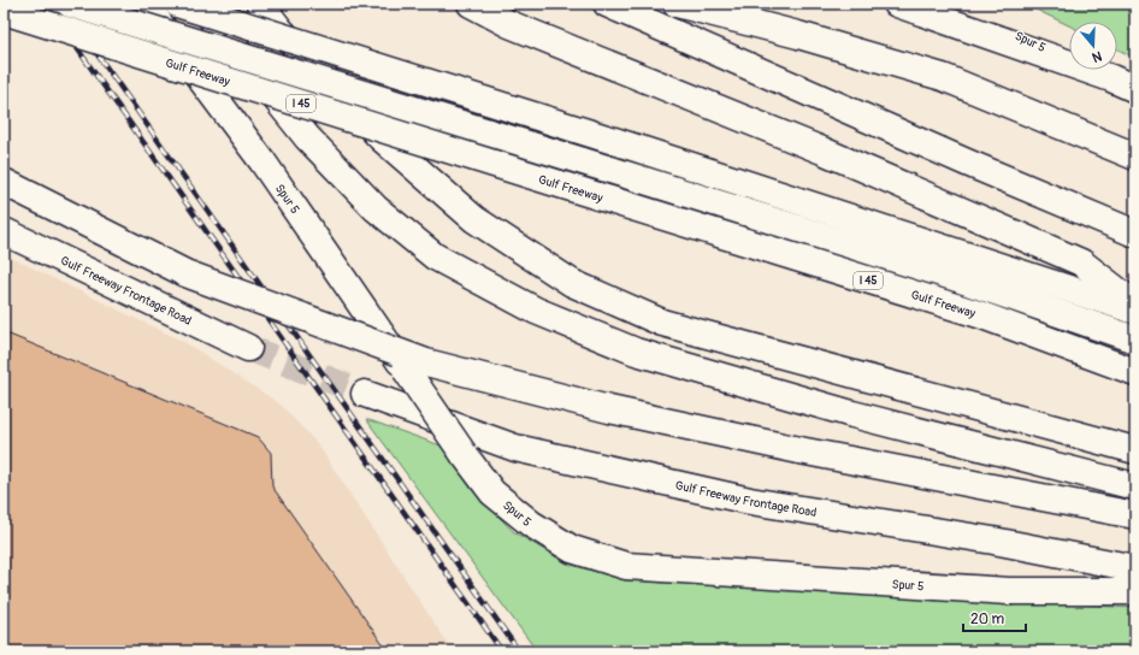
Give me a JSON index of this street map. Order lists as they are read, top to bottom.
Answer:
{
  "streets": {
    "main road": [
      "Spur 5",
      "Gulf Freeway",
      "I 45",
      "Gulf Freeway Frontage Road"
    ]
  },
  "scale_bar": "20 m",
  "north": "bottom"
}
